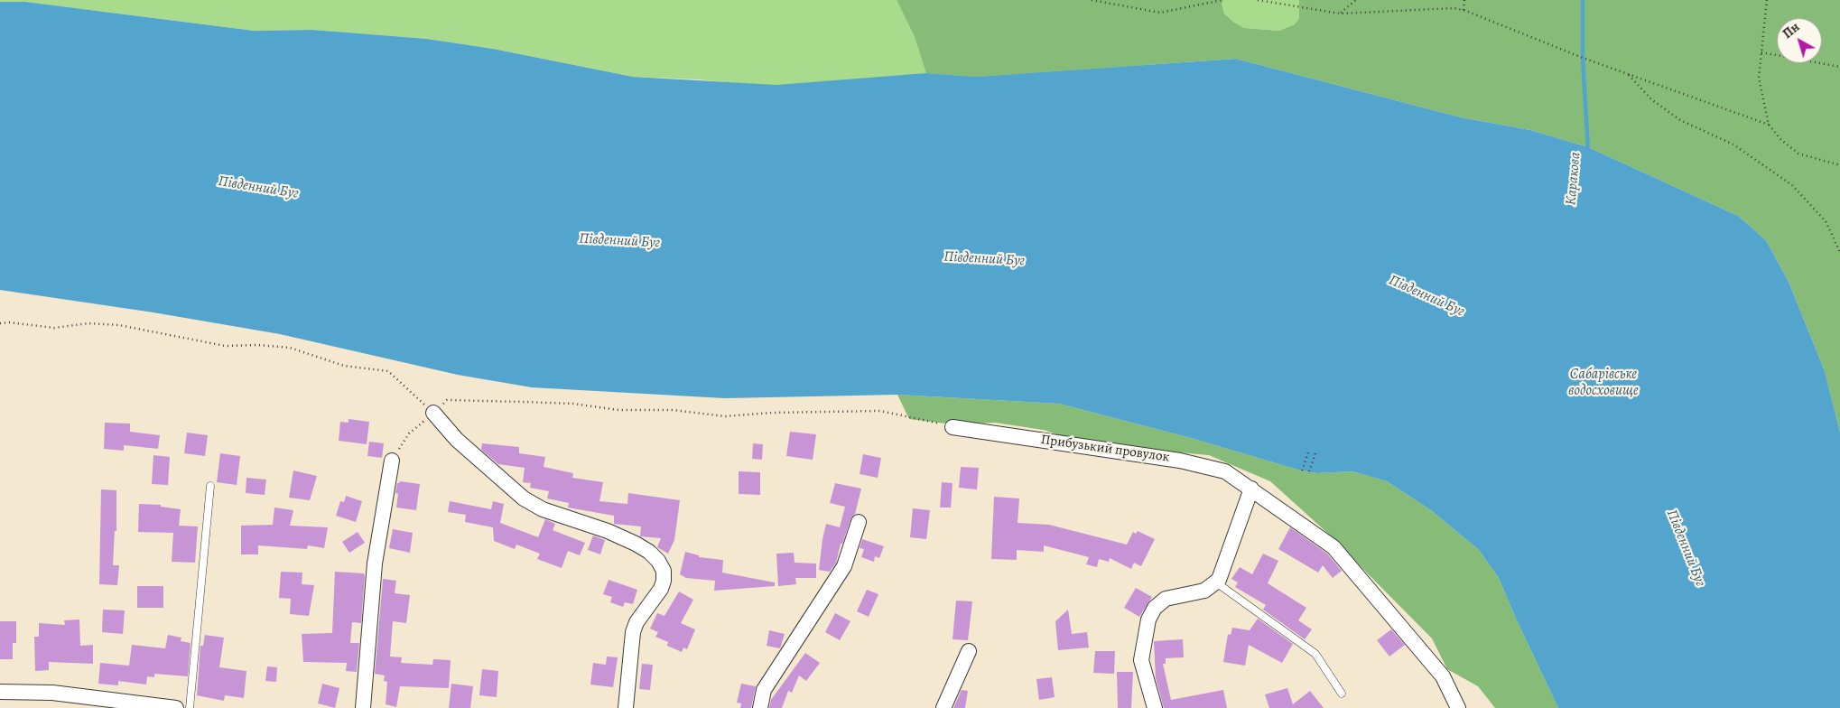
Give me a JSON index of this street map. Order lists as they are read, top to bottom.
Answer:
{
  "streets": {
    "street": ["Прибузький провулок"]
  },
  "water": ["Каракова", "Південний Буг", "Сабарівське водосховище"],
  "north": "top left"
}
